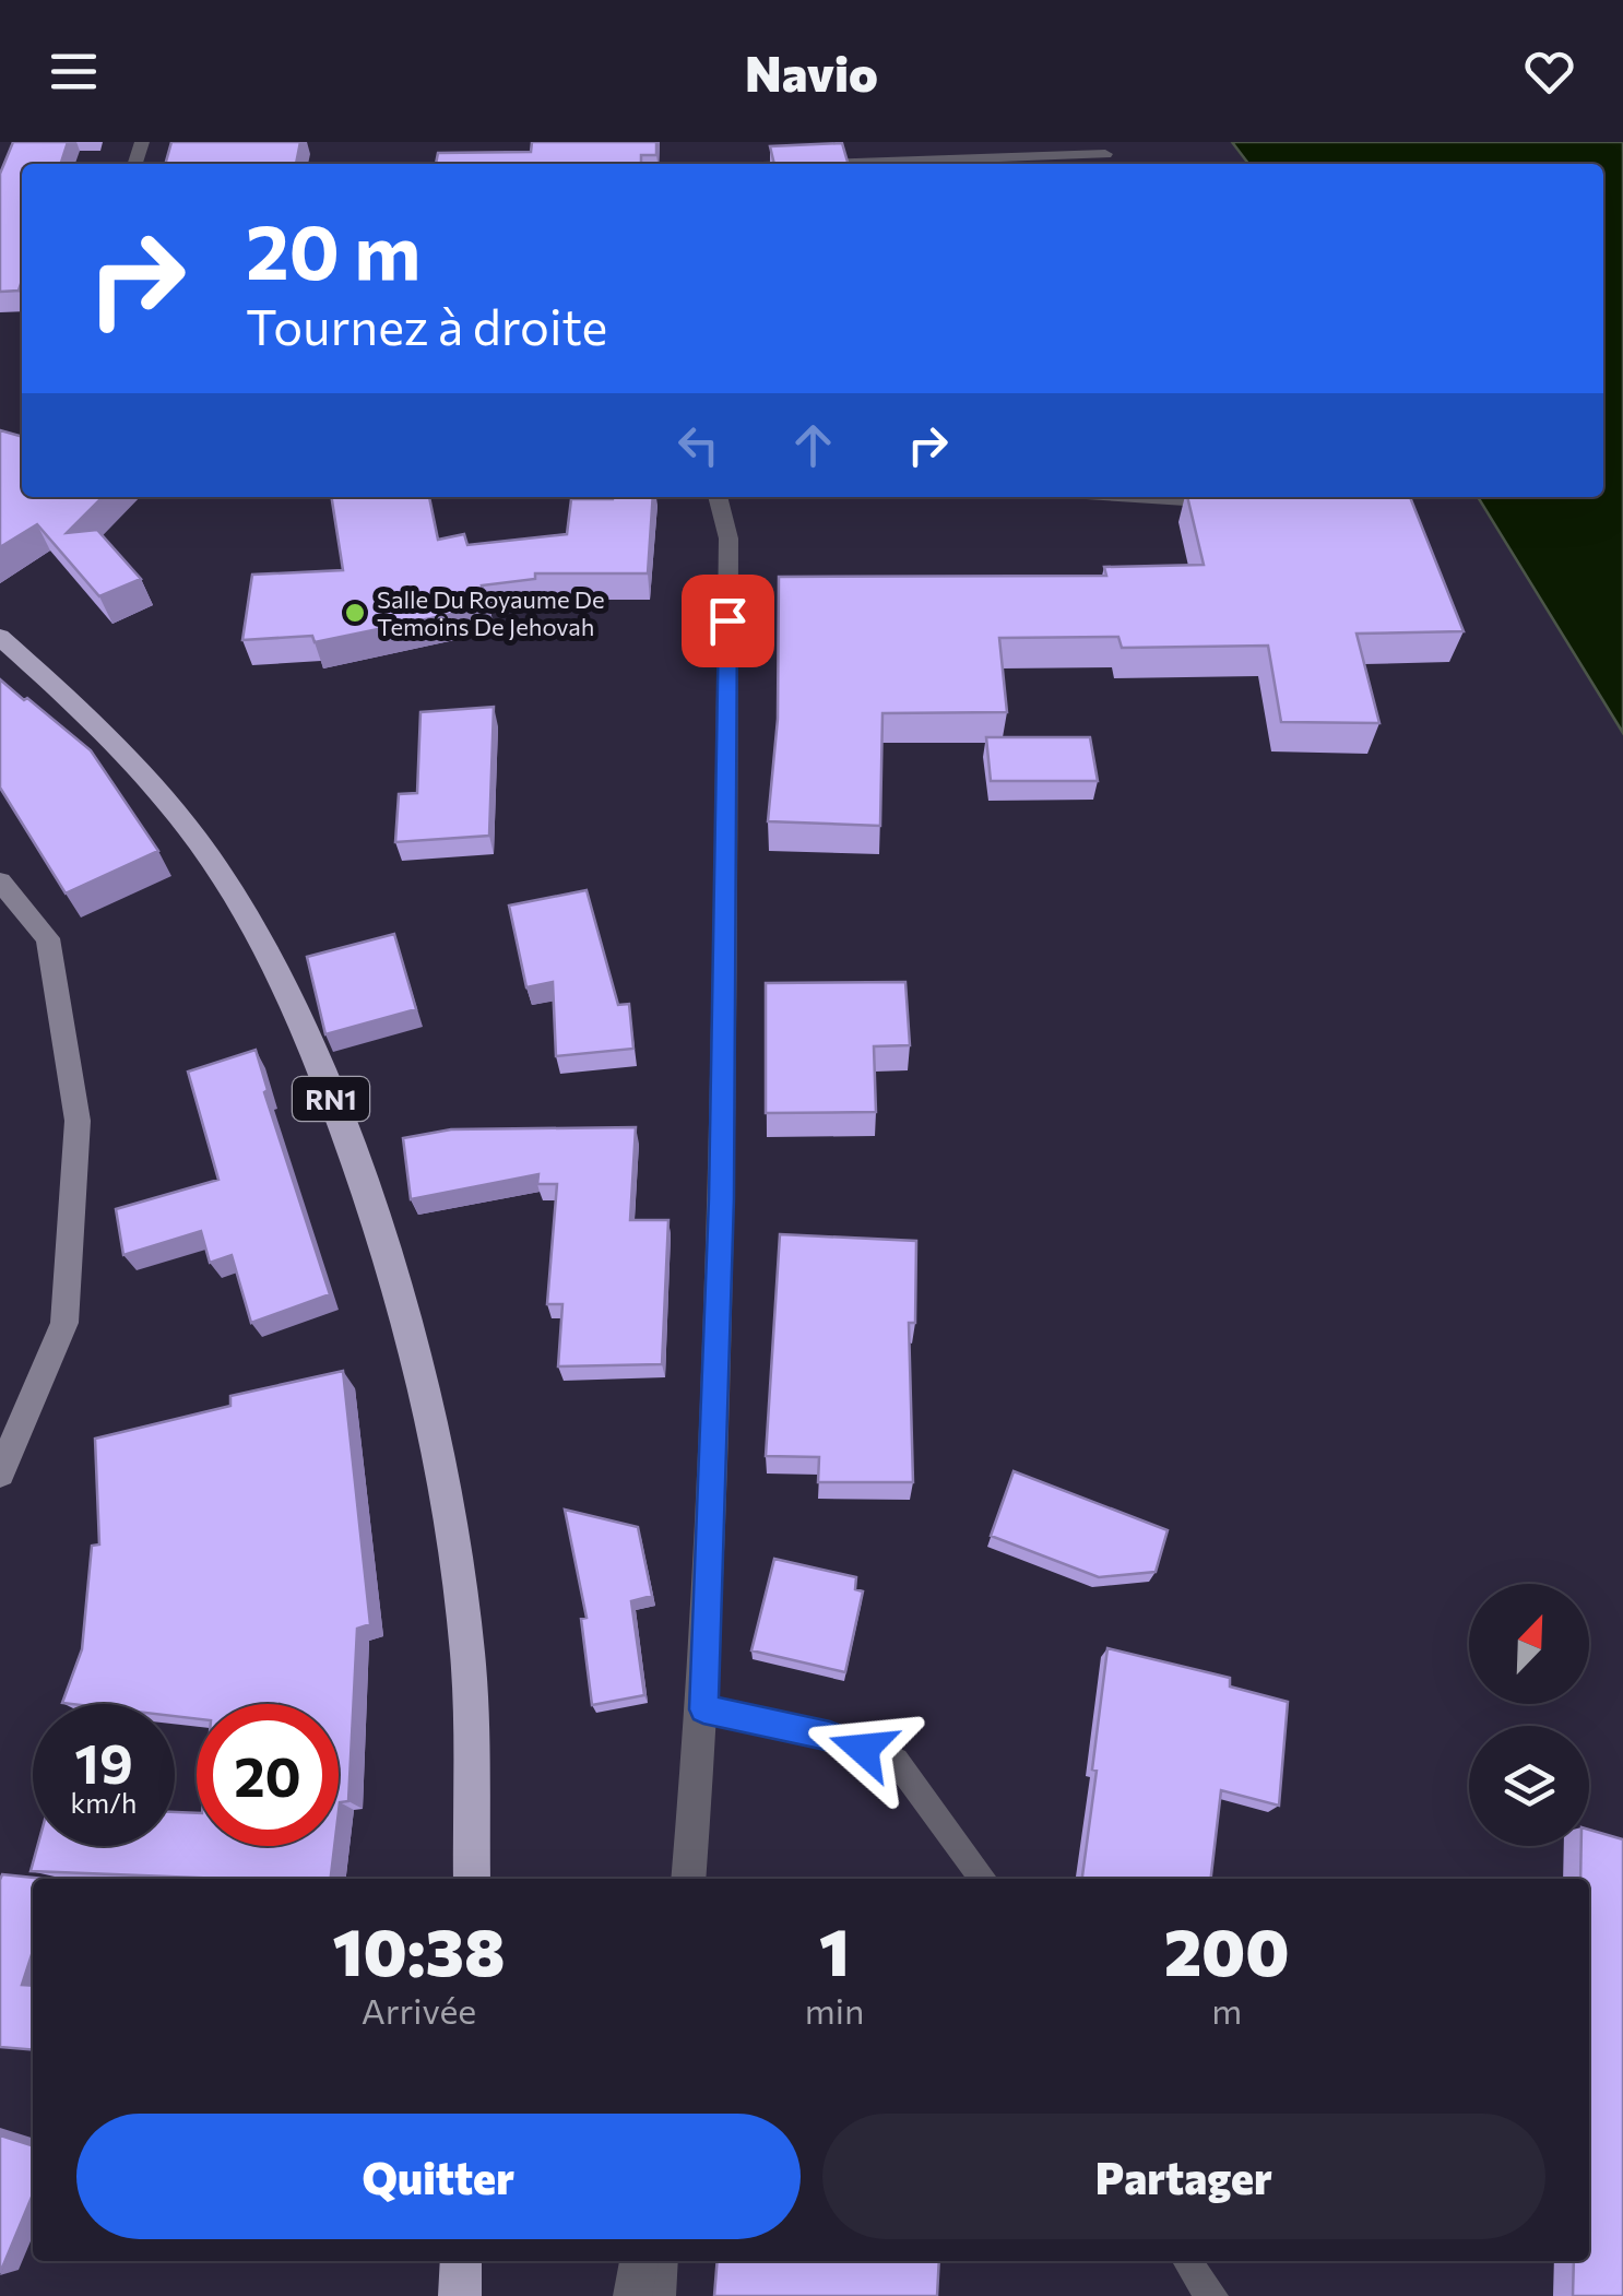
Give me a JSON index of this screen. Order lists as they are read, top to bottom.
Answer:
{
  "streets": {
    "highway": ["RN1"]
  },
  "places": ["Salle Du Royaume De Temoins De Jehovah"],
  "north": "top right",
  "page": {
    "header": "Navio",
    "turn": ["20 m", "Tournez à droite"],
    "speed": "19 km/h",
    "limit": "20",
    "eta": [
      "10:38",
      "Arrivée",
      "1",
      "min",
      "200",
      "m"
    ],
    "buttons": ["Quitter", "Partager"]
  }
}
